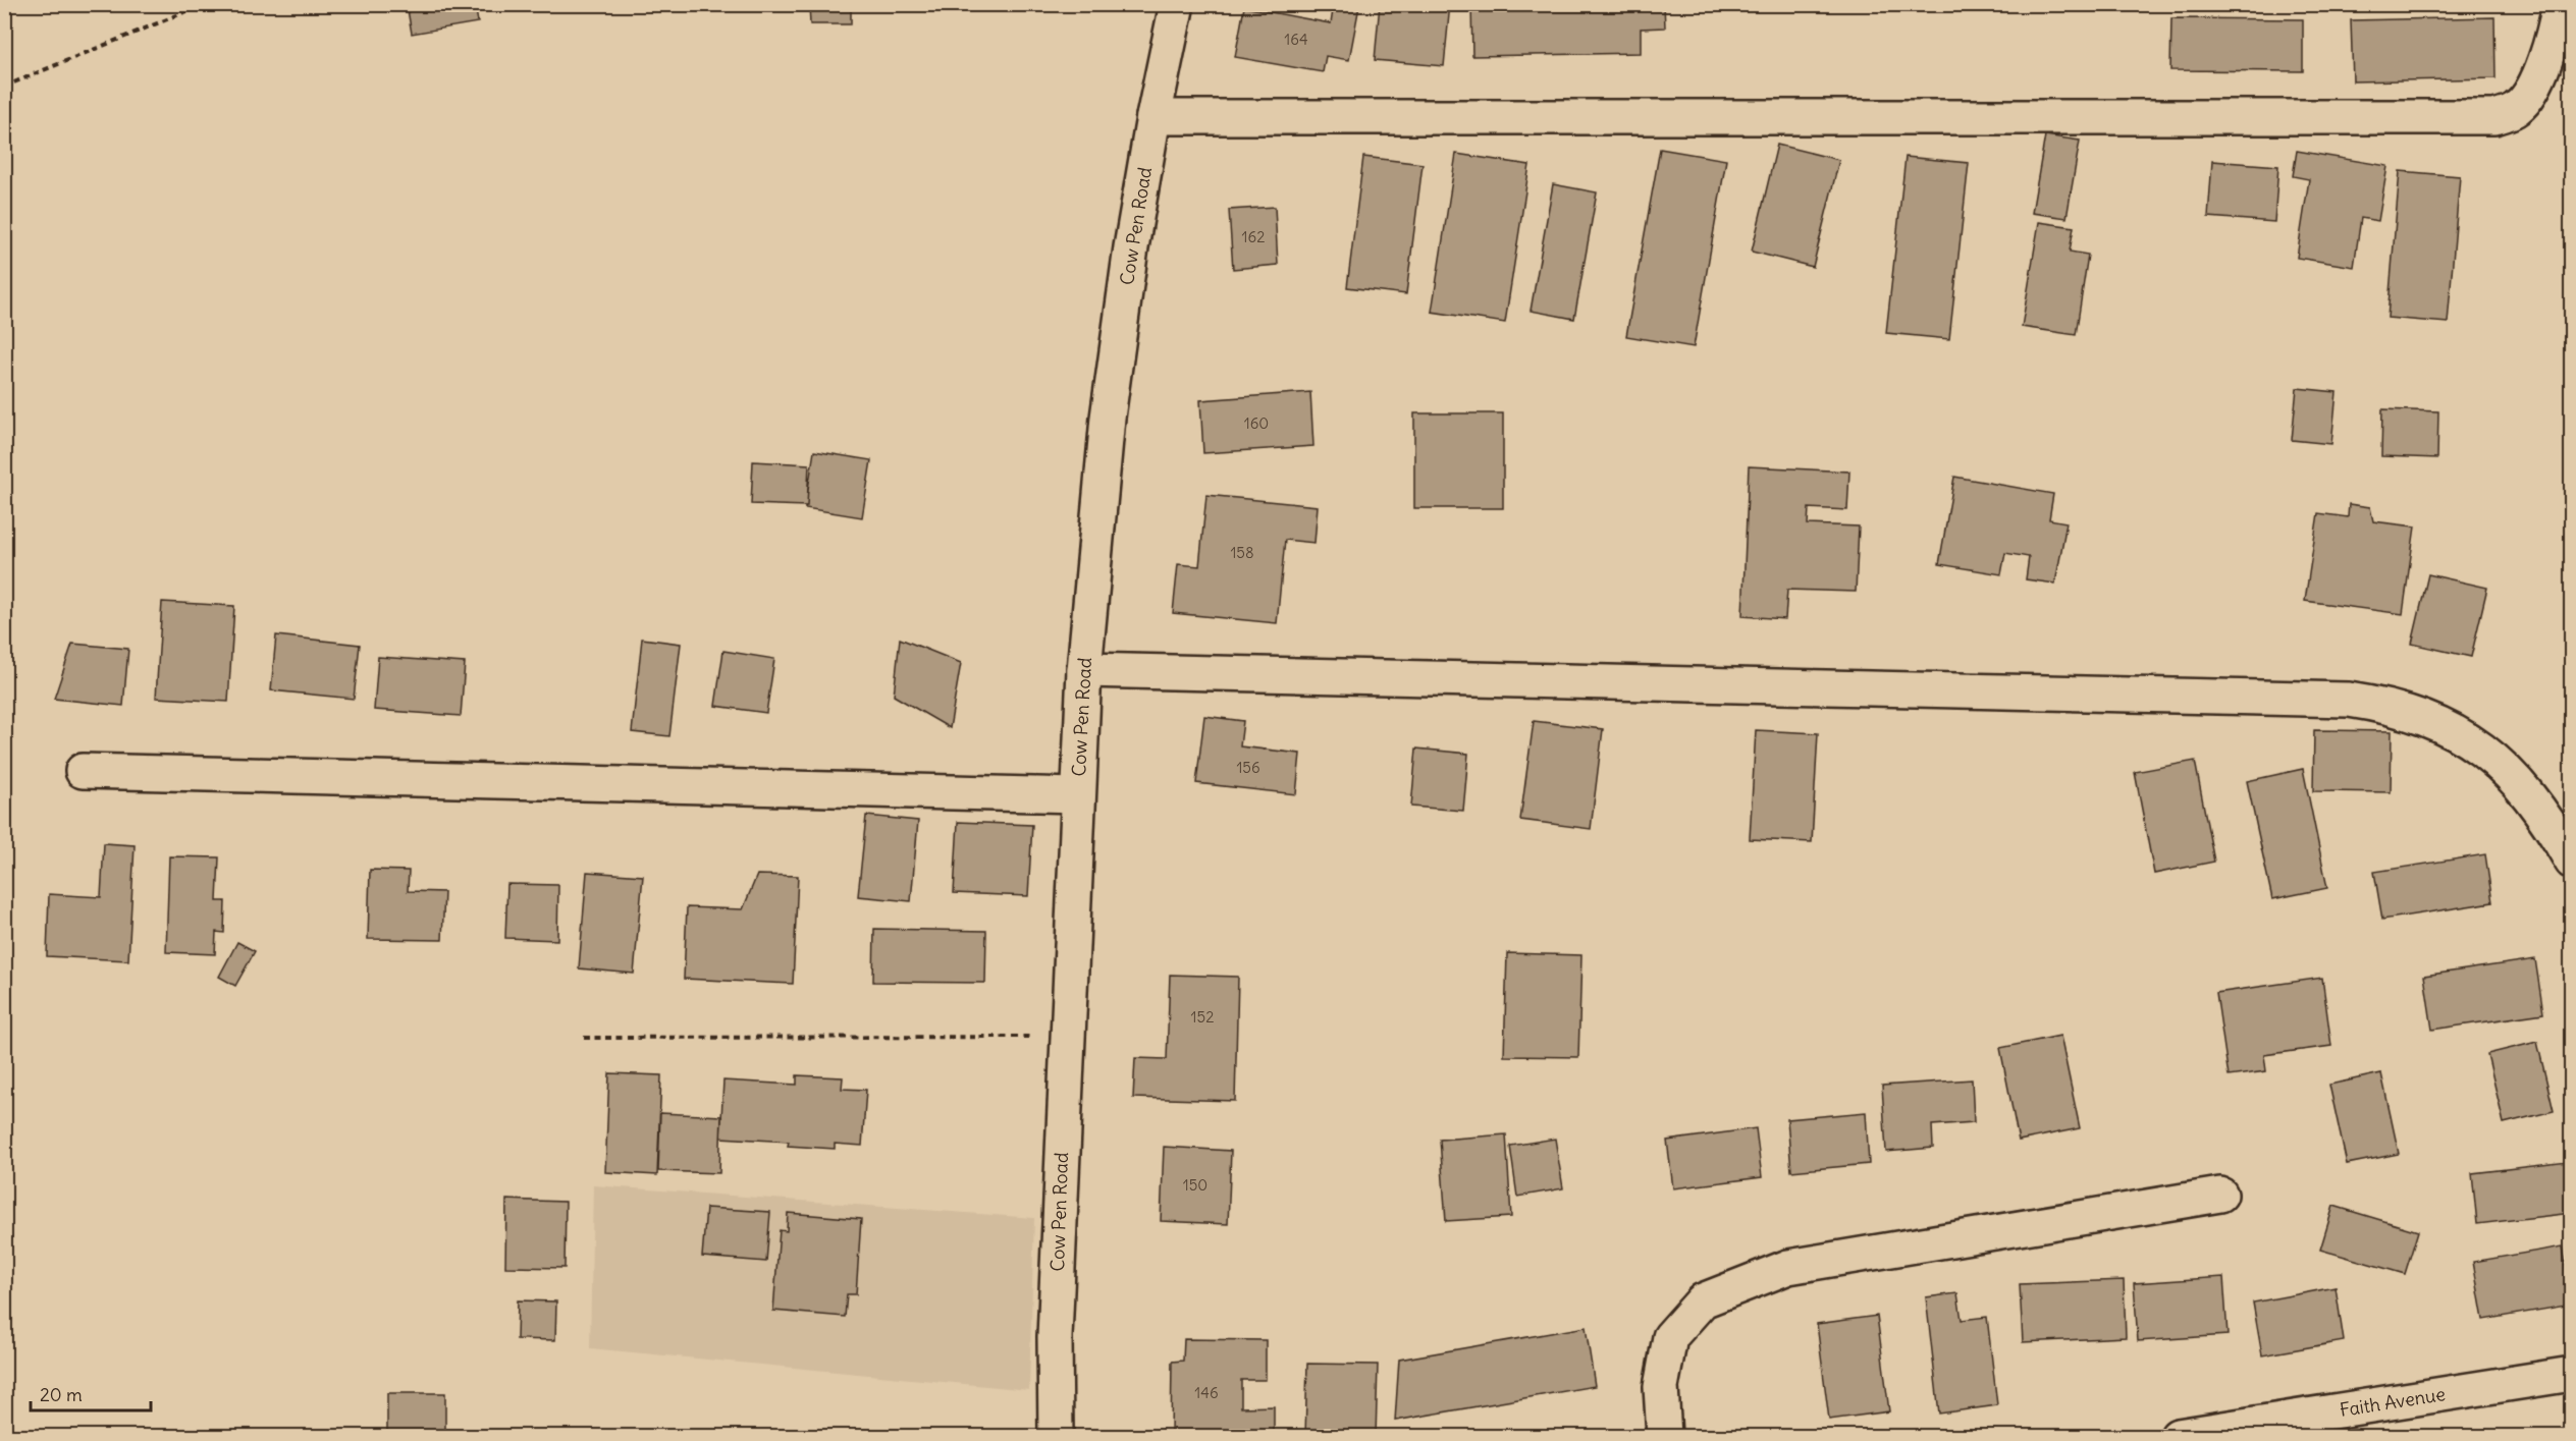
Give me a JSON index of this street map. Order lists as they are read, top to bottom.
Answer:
{
  "streets": {
    "street": ["Cow Pen Road", "Faith Avenue"]
  },
  "house_numbers": [
    "164",
    "162",
    "160",
    "158",
    "156",
    "152",
    "150",
    "146"
  ],
  "scale_bar": "20 m"
}
